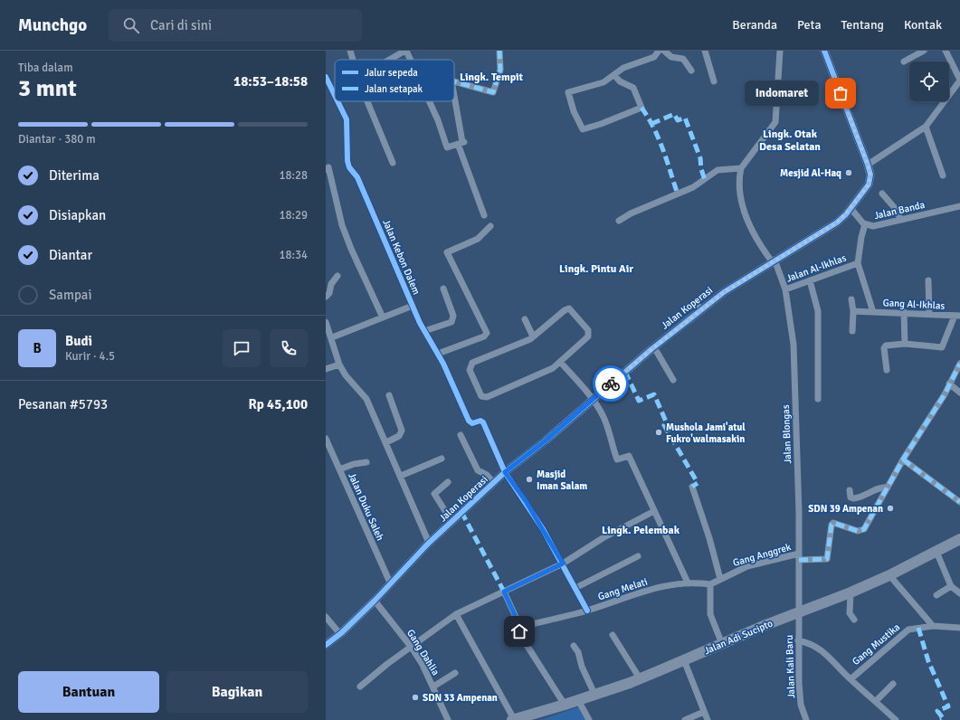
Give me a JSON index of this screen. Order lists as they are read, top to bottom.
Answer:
{
  "streets": {
    "highway": ["Jalan Adi Sucipto"],
    "street": [
      "Jalan Banda",
      "Jalan Kebon Dalem",
      "Jalan Al-Ikhlas",
      "Gang Al-Ikhlas",
      "Jalan Koperasi",
      "Jalan Blongas",
      "Jalan Duku Saleh",
      "Gang Anggrek",
      "Gang Melati",
      "Gang Mustika",
      "Gang Dahlia",
      "Jalan Kali Baru"
    ]
  },
  "crossings": [
    ["Jalan Banda", "Jalan Al-Ikhlas"],
    ["Jalan Banda", "Jalan Koperasi"],
    ["Jalan Kebon Dalem", "Jalan Koperasi"],
    ["Jalan Al-Ikhlas", "Gang Al-Ikhlas"],
    ["Jalan Al-Ikhlas", "Jalan Blongas"],
    ["Jalan Koperasi", "Jalan Blongas"],
    ["Jalan Koperasi", "Jalan Duku Saleh"],
    ["Jalan Koperasi", "Gang Dahlia"],
    ["Jalan Blongas", "Gang Anggrek"],
    ["Jalan Blongas", "Jalan Adi Sucipto"],
    ["Jalan Blongas", "Jalan Kali Baru"],
    ["Gang Anggrek", "Gang Melati"],
    ["Jalan Adi Sucipto", "Jalan Kali Baru"]
  ],
  "districts": [
    "Lingk. Tempit",
    "Lingk. Otak Desa Selatan",
    "Lingk. Pintu Air",
    "Lingk. Pelembak"
  ],
  "places": [
    "Indomaret",
    "Mesjid Al-Haq",
    "Mushola Jami'atul Fukro'walmasakin",
    "Masjid Iman Salam",
    "SDN 39 Ampenan",
    "SDN 33 Ampenan"
  ],
  "legend": ["Jalur sepeda", "Jalan setapak"],
  "page": {
    "header": "Munchgo",
    "search": "Cari di sini",
    "nav": [
      "Beranda",
      "Peta",
      "Tentang",
      "Kontak"
    ],
    "heading": ["3 mnt", "Tiba dalam", "18:53–18:58"],
    "panel": [
      "Budi",
      "Kurir · 4.5",
      "Pesanan #5793",
      "Rp 45,100"
    ],
    "bubble": "Indomaret",
    "bar": "Diantar · 380 m",
    "list": [
      ["Diterima", "18:28"],
      ["Disiapkan", "18:29"],
      ["Diantar", "18:34"],
      "Sampai"
    ],
    "round": "B",
    "buttons": ["Bantuan", "Bagikan"]
  }
}
